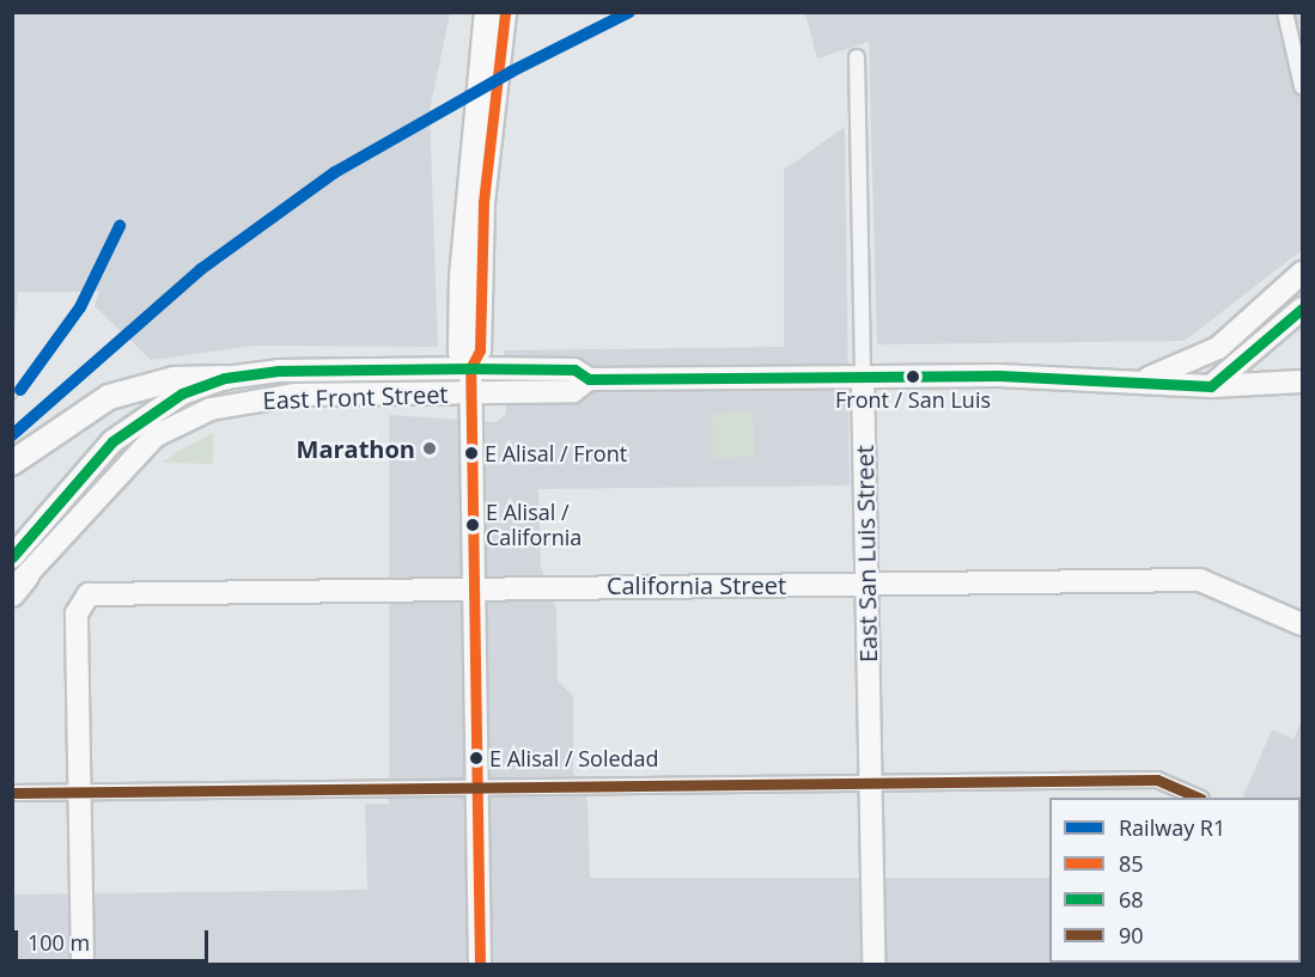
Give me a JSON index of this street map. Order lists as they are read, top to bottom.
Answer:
{
  "streets": {
    "main road": ["East Front Street", "East San Luis Street", "California Street"]
  },
  "crossings": [
    ["East San Luis Street", "California Street"]
  ],
  "places": [
    "Front / San Luis",
    "Marathon",
    "E Alisal / Front",
    "E Alisal / California",
    "E Alisal / Soledad"
  ],
  "lines": [
    "rail line R1",
    "transit line 85",
    "transit line 68",
    "transit line 90"
  ],
  "legend": [
    "Railway R1",
    "85",
    "68",
    "90"
  ],
  "scale_bar": "100 m"
}
